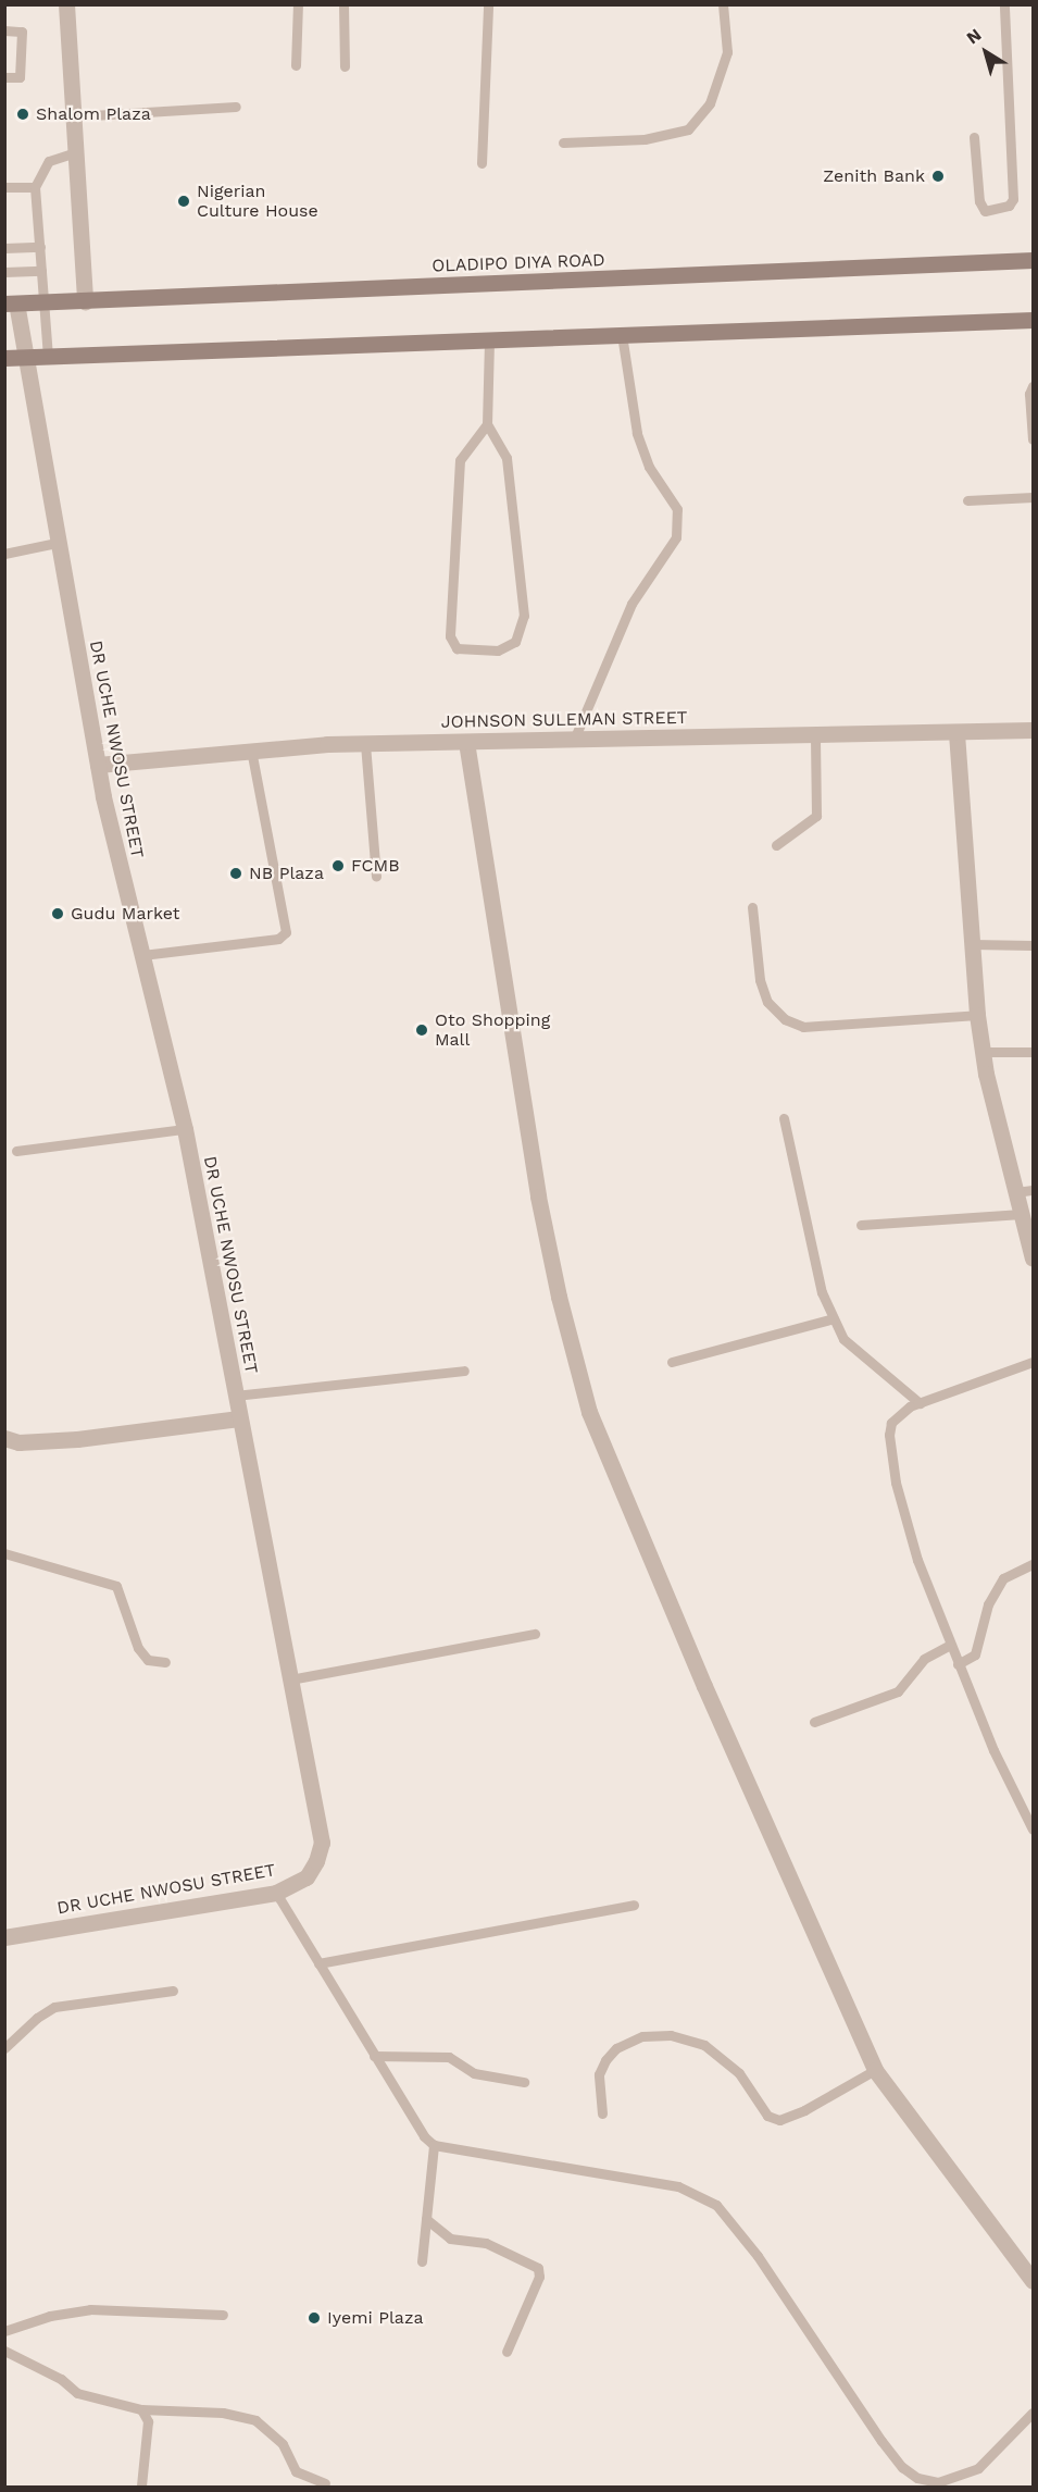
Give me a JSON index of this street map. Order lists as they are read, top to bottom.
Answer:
{
  "streets": {
    "main road": ["OLADIPO DIYA ROAD"],
    "street": ["JOHNSON SULEMAN STREET", "DR UCHE NWOSU STREET"]
  },
  "crossings": [
    ["OLADIPO DIYA ROAD", "DR UCHE NWOSU STREET"],
    ["JOHNSON SULEMAN STREET", "DR UCHE NWOSU STREET"]
  ],
  "places": [
    "Shalom Plaza",
    "Zenith Bank",
    "Nigerian Culture House",
    "FCMB",
    "NB Plaza",
    "Gudu Market",
    "Oto Shopping Mall",
    "Iyemi Plaza"
  ],
  "north": "top left"
}
